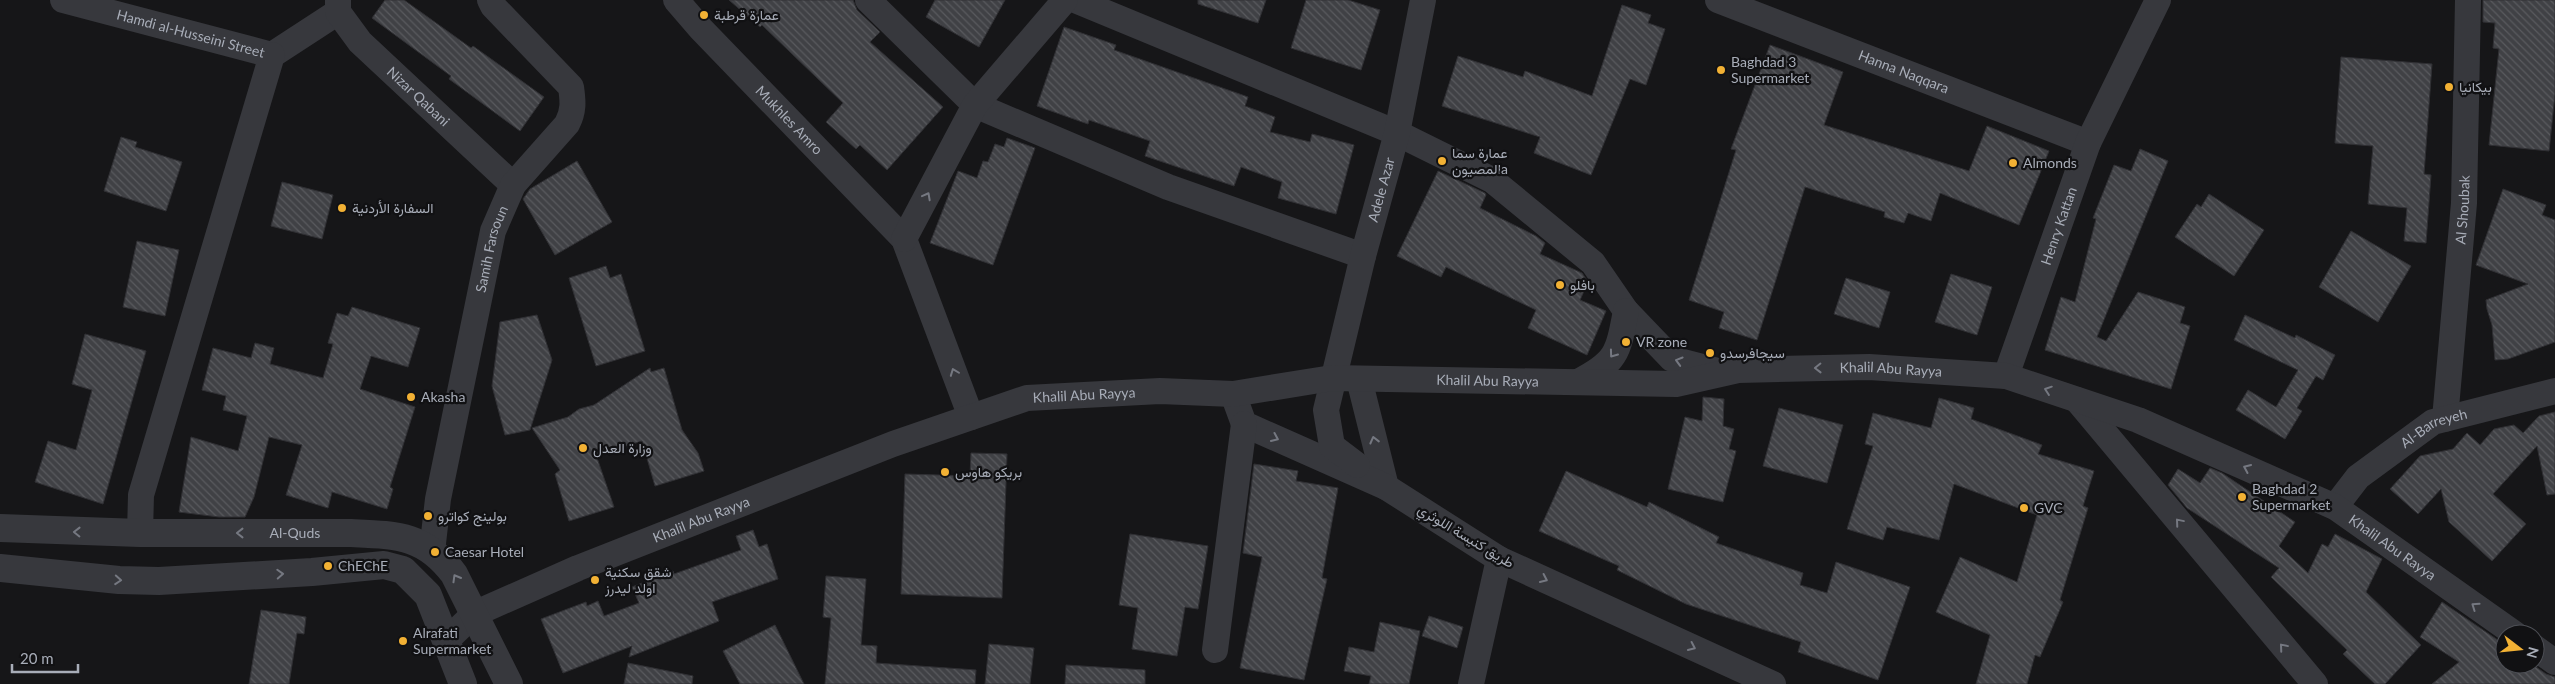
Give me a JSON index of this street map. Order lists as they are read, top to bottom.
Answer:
{
  "streets": {
    "street": [
      "Hamdi al-Husseini Street",
      "Hanna Naqqara",
      "Nizar Qabani",
      "Mukhles Amro",
      "Adele Azar",
      "Al Shoubak",
      "Henry Kattan",
      "Samih Farsoun",
      "Khalil Abu Rayya",
      "Al-Barreyeh",
      "Al-Quds",
      "طريق كنيسة اللوثري"
    ]
  },
  "crossings": [
    ["Hamdi al-Husseini Street", "Nizar Qabani"],
    ["Hanna Naqqara", "Henry Kattan"],
    ["Nizar Qabani", "Samih Farsoun"],
    ["Adele Azar", "Khalil Abu Rayya"],
    ["Adele Azar", "طريق كنيسة اللوثري"],
    ["Al Shoubak", "Al-Barreyeh"],
    ["Henry Kattan", "Khalil Abu Rayya"],
    ["Samih Farsoun", "Al-Quds"],
    ["Khalil Abu Rayya", "Al-Barreyeh"],
    ["Khalil Abu Rayya", "Al-Quds"]
  ],
  "one_way": ["Khalil Abu Rayya", "طريق كنيسة اللوثري"],
  "places": [
    "عمارة قرطبة",
    "Baghdad 3 Supermarket",
    "بيكانيا",
    "عمارة سما المصيونa",
    "Almonds",
    "السفارة الأردنية",
    "بافلو",
    "VR zone",
    "سيجافرسدو",
    "Akasha",
    "وزارة العدل",
    "بريكو هاوس",
    "Baghdad 2 Supermarket",
    "GVC",
    "بولينج كواترو",
    "Caesar Hotel",
    "ChEChE",
    "شقق سكنية اولد ليدرز",
    "Alrafati Supermarket"
  ],
  "scale_bar": "20 m",
  "north": "right"
}
